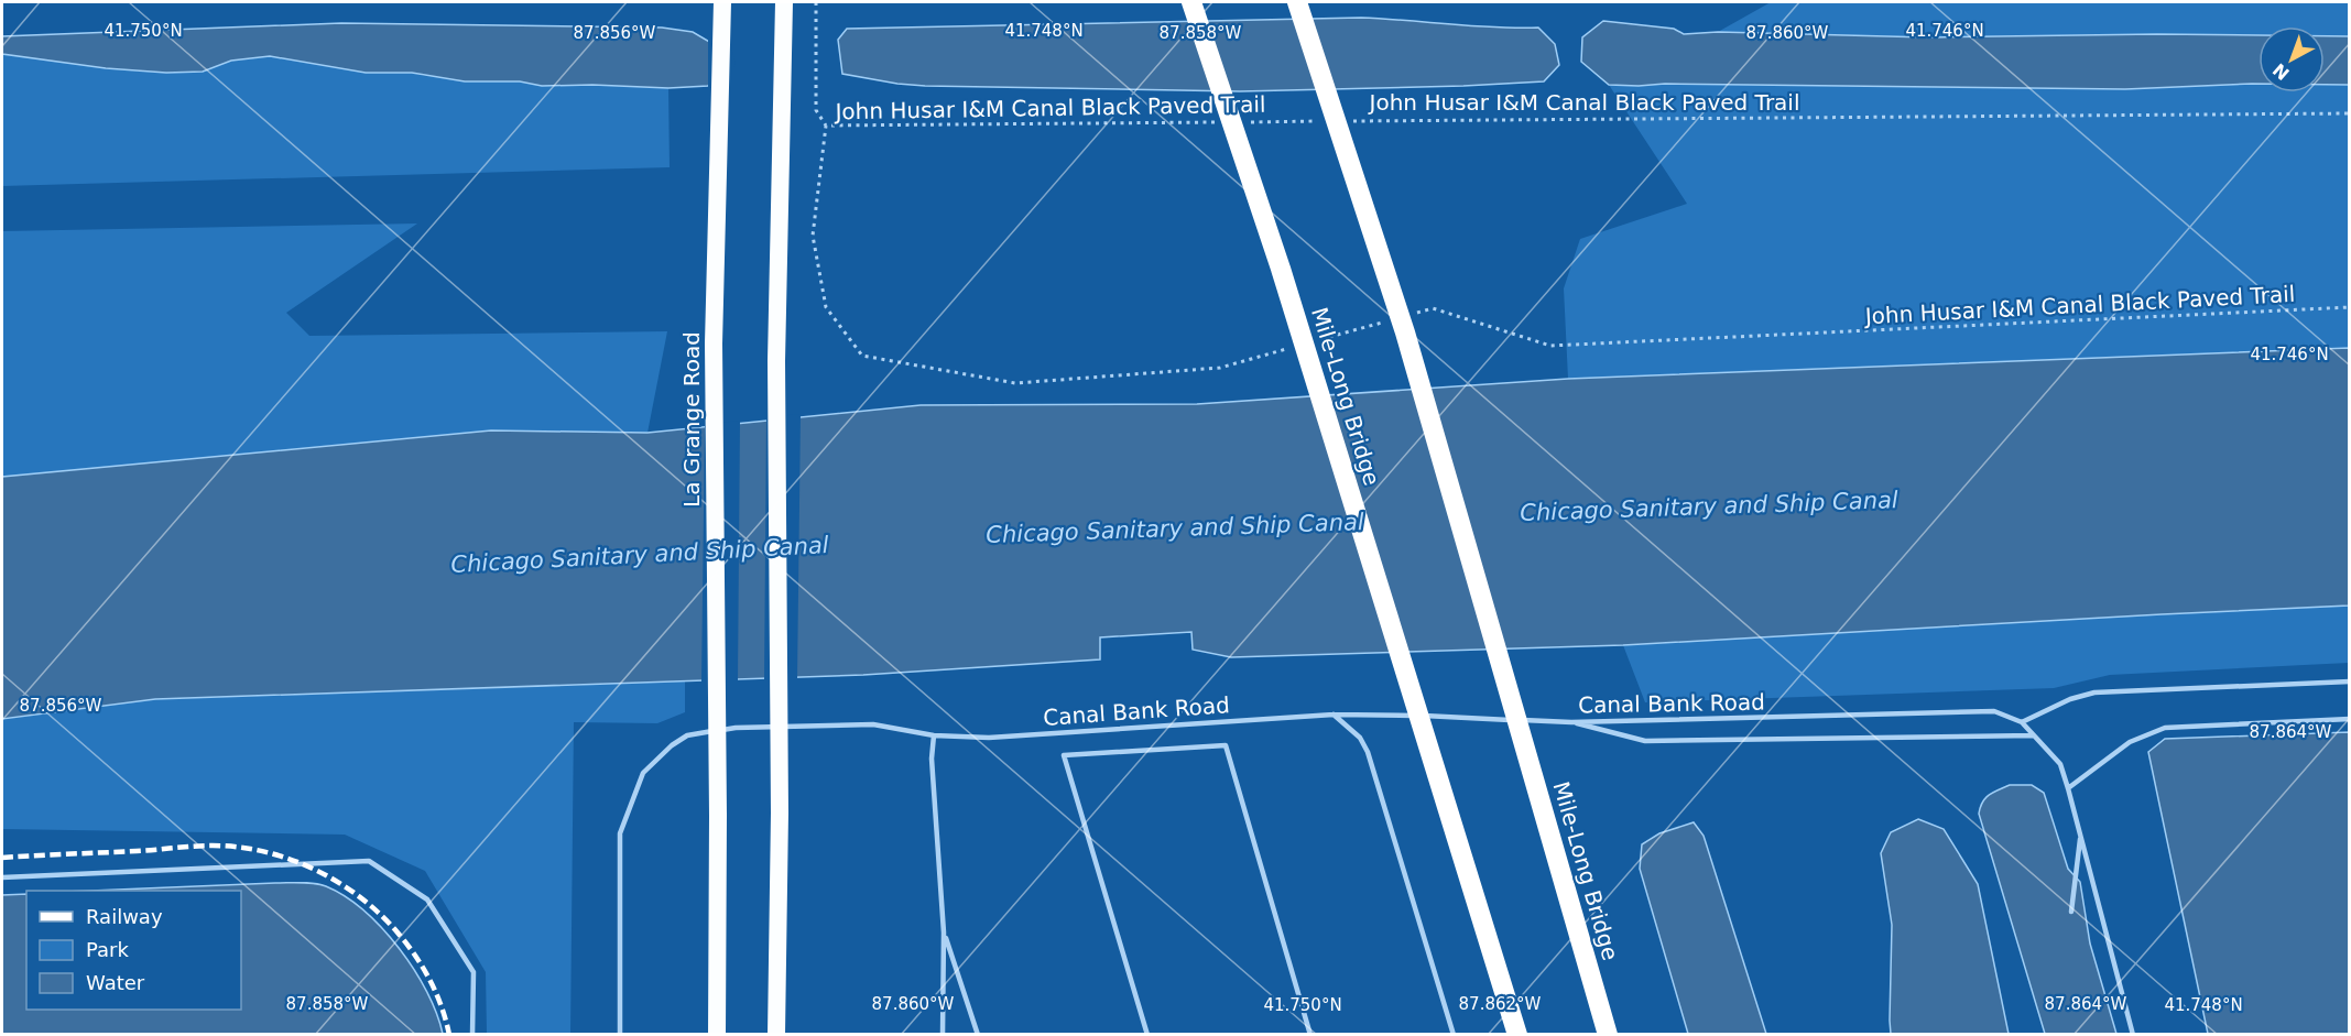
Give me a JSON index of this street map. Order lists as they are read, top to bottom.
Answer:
{
  "streets": {
    "highway": ["Mile-Long Bridge", "La Grange Road"],
    "lane": ["Canal Bank Road"],
    "path": ["John Husar I&M Canal Black Paved Trail"]
  },
  "water": ["Chicago Sanitary and Ship Canal"],
  "legend": ["Railway", "Park", "Water"],
  "north": "bottom left",
  "coordinates": [
    "41.750°N",
    "41.748°N",
    "41.746°N",
    "87.856°W",
    "87.858°W",
    "87.860°W",
    "87.864°W",
    "87.862°W"
  ]
}
